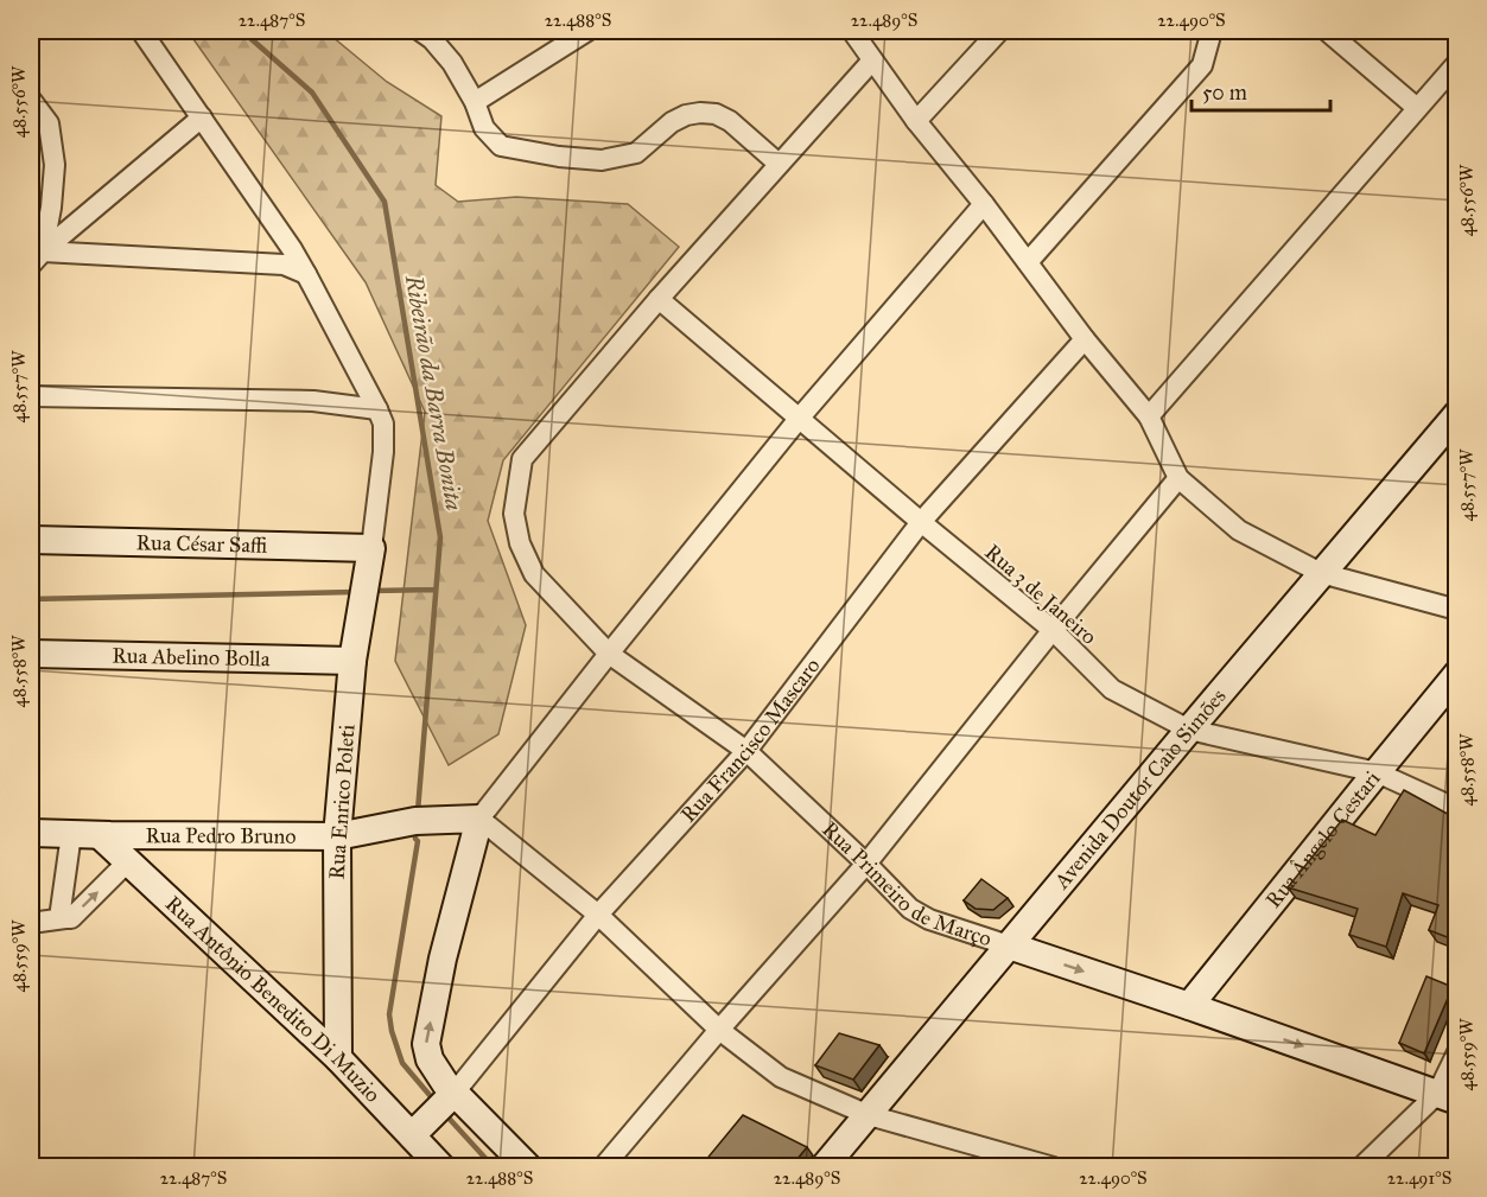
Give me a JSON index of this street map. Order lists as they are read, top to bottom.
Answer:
{
  "streets": {
    "street": [
      "Rua César Saffi",
      "Rua 3 de Janeiro",
      "Rua Abelino Bolla",
      "Rua Francisco Mascaro",
      "Avenida Doutor Caio Simões",
      "Rua Enrico Poleti",
      "Rua Pedro Bruno",
      "Rua Ângelo Cestari",
      "Rua Primeiro de Março",
      "Rua Antônio Benedito Di Muzio"
    ]
  },
  "crossings": [
    ["Rua César Saffi", "Rua Enrico Poleti"],
    ["Rua 3 de Janeiro", "Rua Francisco Mascaro"],
    ["Rua 3 de Janeiro", "Avenida Doutor Caio Simões"],
    ["Rua 3 de Janeiro", "Rua Ângelo Cestari"],
    ["Rua 3 de Janeiro", "Rua Primeiro de Março"],
    ["Rua Abelino Bolla", "Rua Enrico Poleti"],
    ["Rua Francisco Mascaro", "Rua Primeiro de Março"],
    ["Rua Francisco Mascaro", "Rua Antônio Benedito Di Muzio"],
    ["Avenida Doutor Caio Simões", "Rua Primeiro de Março"],
    ["Rua Enrico Poleti", "Rua Pedro Bruno"],
    ["Rua Enrico Poleti", "Rua Antônio Benedito Di Muzio"],
    ["Rua Pedro Bruno", "Rua Antônio Benedito Di Muzio"],
    ["Rua Ângelo Cestari", "Rua Primeiro de Março"]
  ],
  "water": ["Ribeirão da Barra Bonita"],
  "scale_bar": "50 m",
  "coordinates": [
    "22.487°S",
    "22.488°S",
    "22.489°S",
    "22.490°S",
    "48.556°W",
    "48.557°W",
    "48.558°W",
    "48.559°W",
    "22.491°S"
  ]
}
